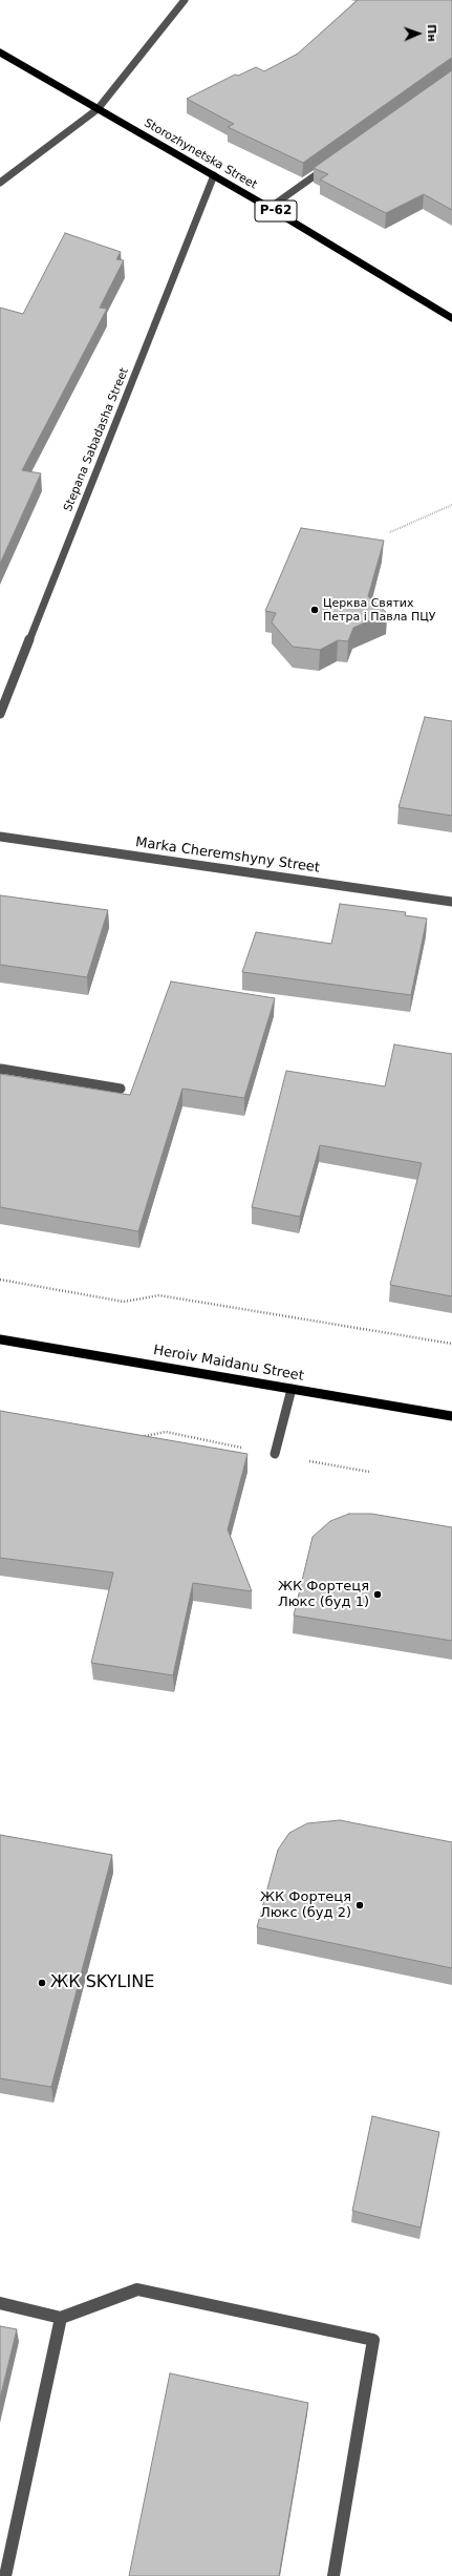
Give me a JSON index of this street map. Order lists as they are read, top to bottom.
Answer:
{
  "streets": {
    "main road": ["Storozhynetska Street", "Р-62", "Heroiv Maidanu Street"],
    "street": ["Stepana Sabadasha Street", "Marka Cheremshyny Street"]
  },
  "crossings": [
    ["Storozhynetska Street", "Stepana Sabadasha Street"]
  ],
  "places": [
    "Церква Святих Петра і Павла ПЦУ",
    "ЖК Фортеця Люкс (буд 1)",
    "ЖК Фортеця Люкс (буд 2)",
    "ЖК SKYLINE"
  ],
  "north": "right"
}
